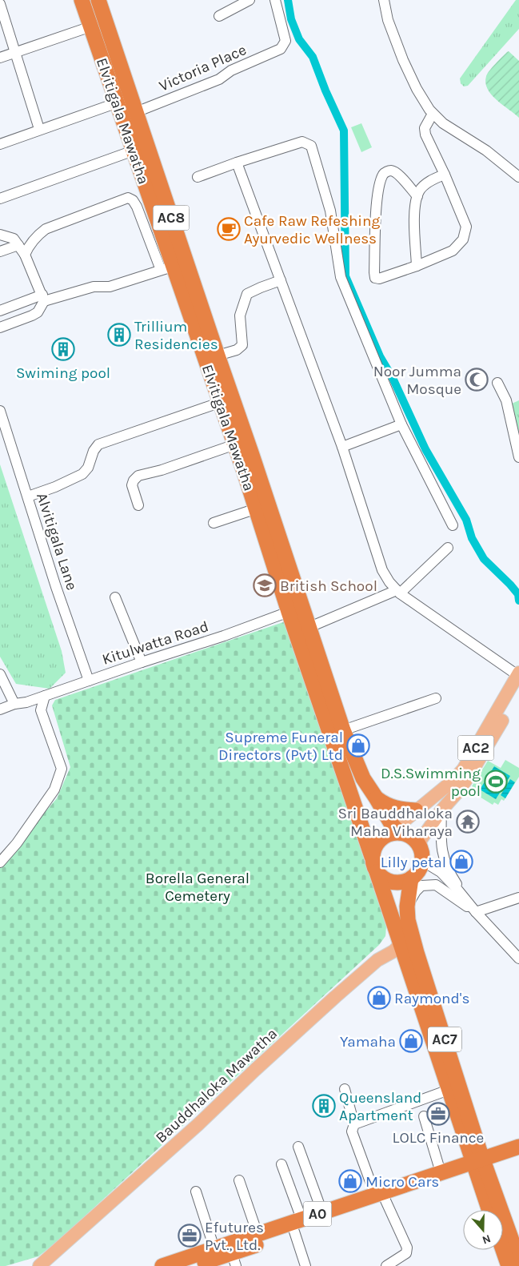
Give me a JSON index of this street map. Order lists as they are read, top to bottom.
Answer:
{
  "streets": {
    "highway": [
      "Elvitigala Mawatha",
      "AC8",
      "AC7",
      "A0"
    ],
    "main road": ["AC2", "Bauddhaloka Mawatha"],
    "street": ["Victoria Place", "Alvitigala Lane", "Kitulwatta Road"]
  },
  "crossings": [
    ["Victoria Place", "Elvitigala Mawatha"],
    ["Elvitigala Mawatha", "Kitulwatta Road"],
    ["Elvitigala Mawatha", "AC2"],
    ["Elvitigala Mawatha", "AC7"],
    ["Alvitigala Lane", "Kitulwatta Road"],
    ["AC2", "AC7"],
    ["AC7", "Bauddhaloka Mawatha"],
    ["AC7", "A0"]
  ],
  "parks": ["Borella General Cemetery"],
  "places": {
    "cafe": ["Cafe Raw Refeshing Ayurvedic Wellness"],
    "building": ["Trillium Residencies", "Swiming pool", "Queensland Apartment"],
    "mosque": ["Noor Jumma Mosque"],
    "school or university": ["British School"],
    "shop": [
      "Supreme Funeral Directors (Pvt) Ltd",
      "Lilly petal",
      "Raymond's",
      "Yamaha",
      "Micro Cars"
    ],
    "sports": ["D.S.Swimming pool"],
    "temple": ["Sri Bauddhaloka Maha Viharaya"],
    "office": ["LOLC Finance", "Efutures Pvt., Ltd."]
  },
  "north": "bottom"
}
